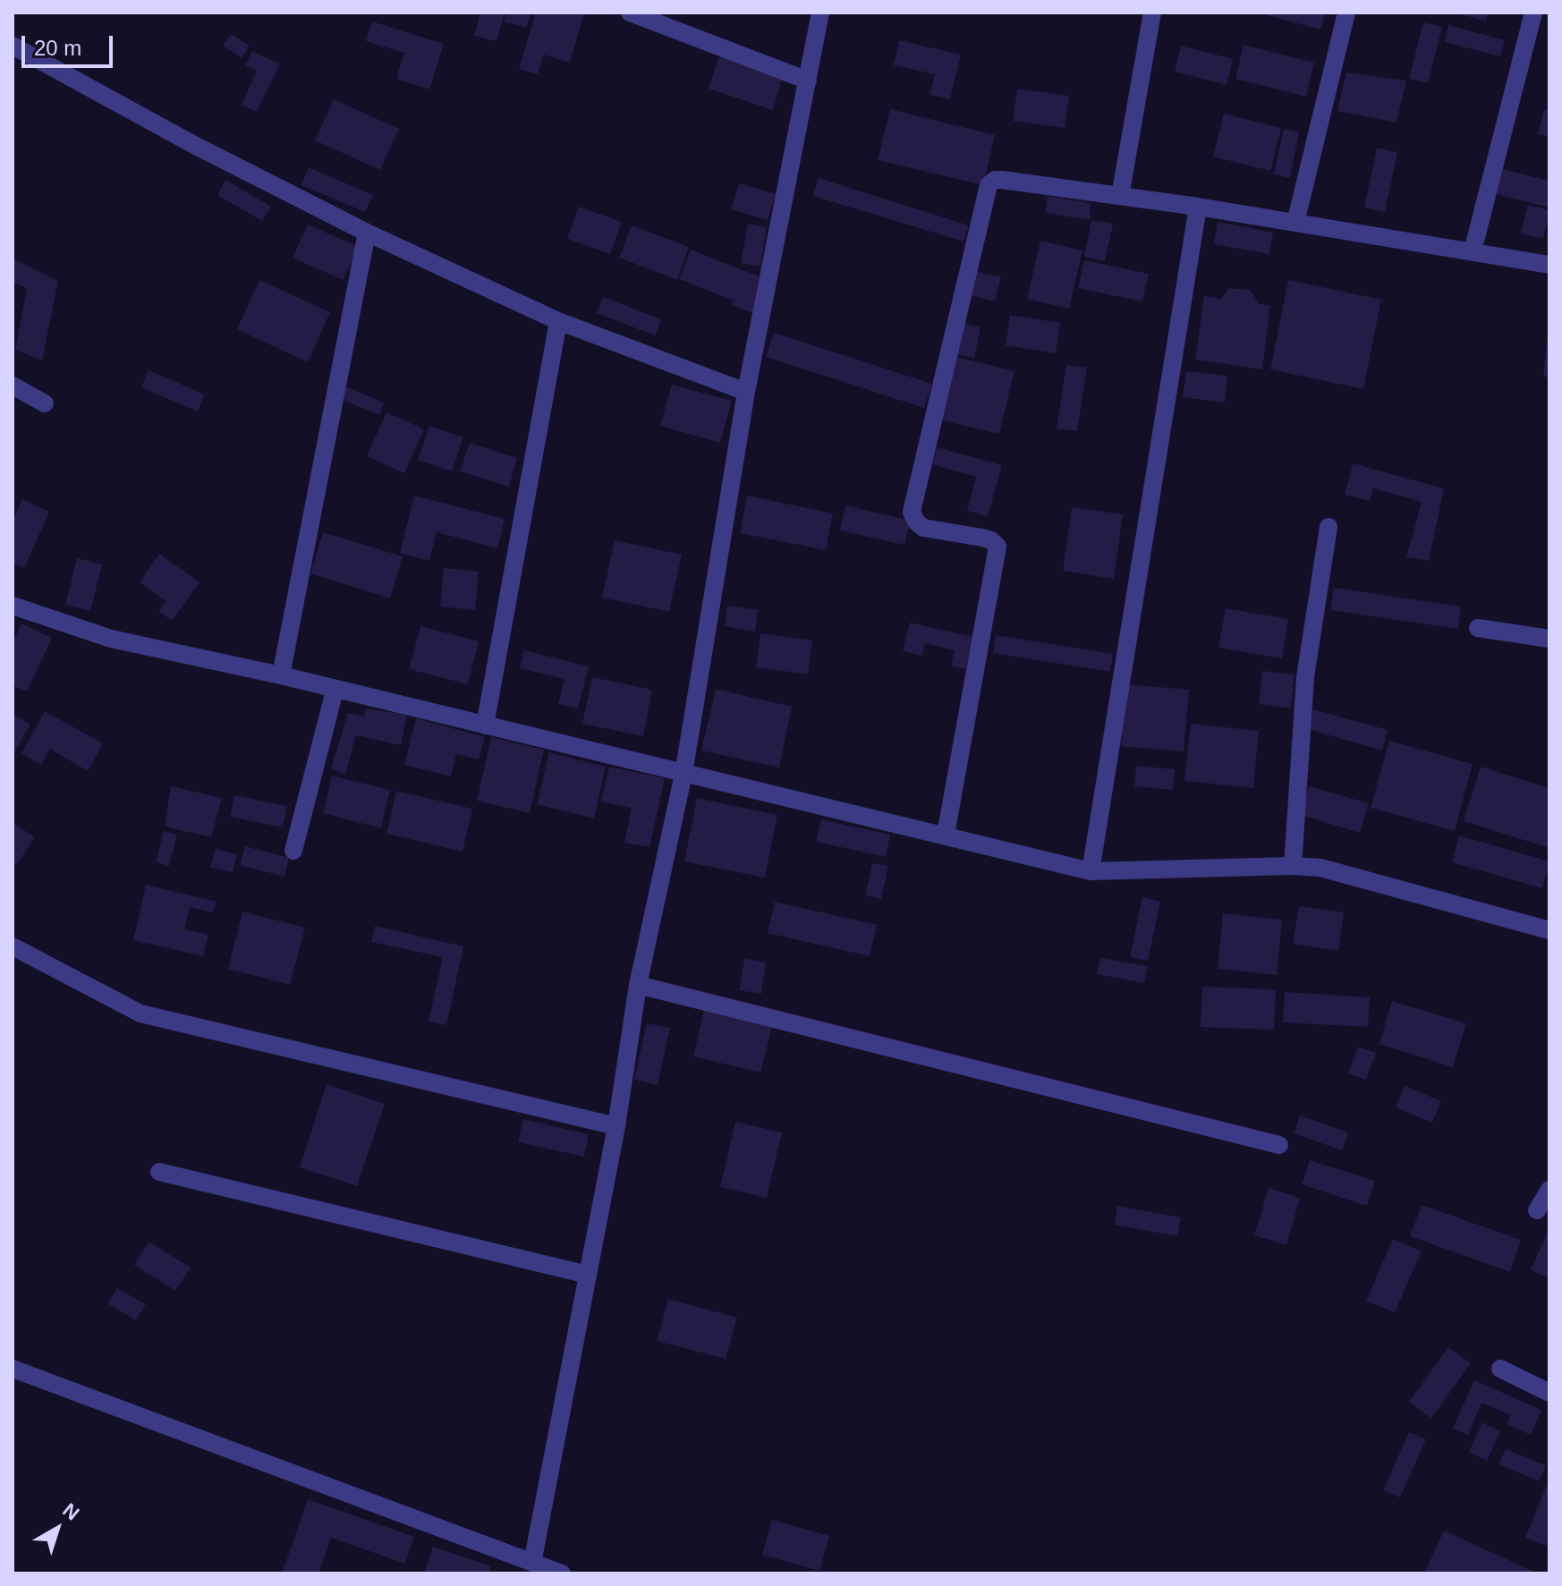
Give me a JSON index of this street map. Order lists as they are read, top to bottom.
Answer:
{
  "scale_bar": "20 m",
  "north": "top right"
}
